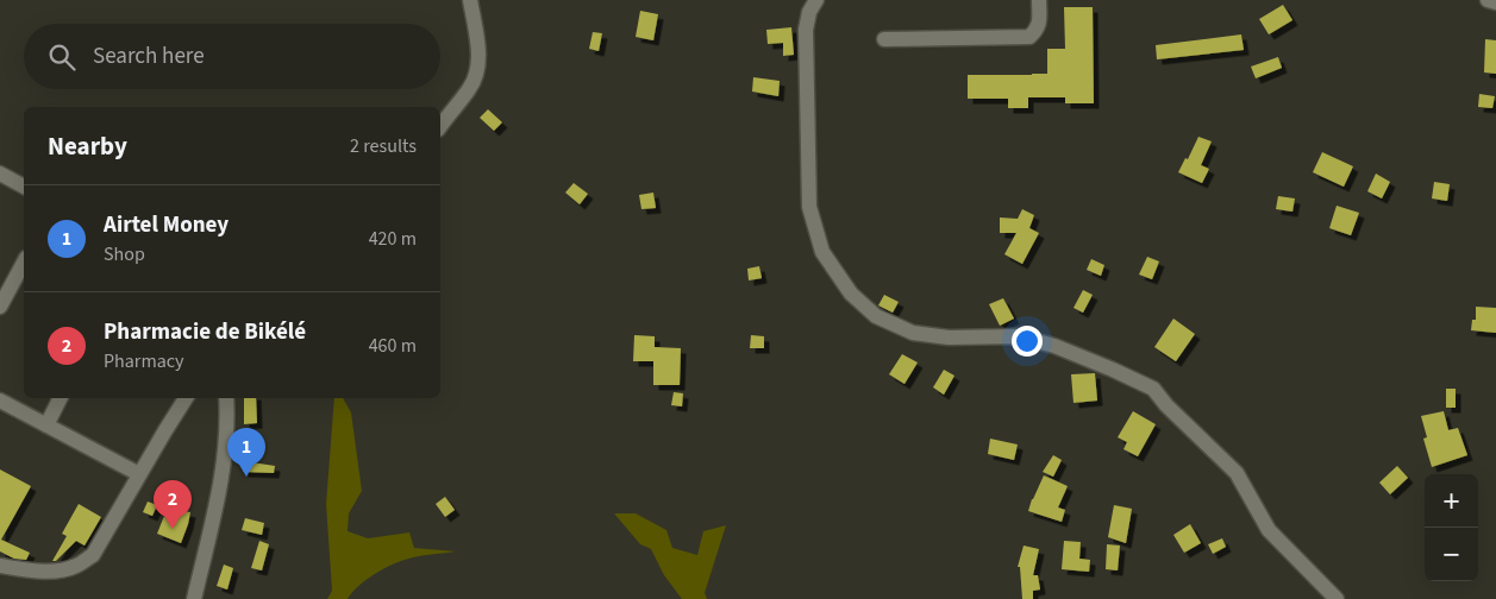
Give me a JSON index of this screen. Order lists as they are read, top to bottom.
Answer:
{
  "page": {
    "search": "Search here",
    "heading": ["Nearby", "2 results"],
    "list": [
      {
        "mark": "1",
        "name": "Airtel Money",
        "note": "Shop",
        "value": "420 m"
      },
      {
        "mark": "2",
        "name": "Pharmacie de Bikélé",
        "note": "Pharmacy",
        "value": "460 m"
      }
    ],
    "pins": ["1", "2"],
    "map_buttons": ["+", "−"]
  }
}
